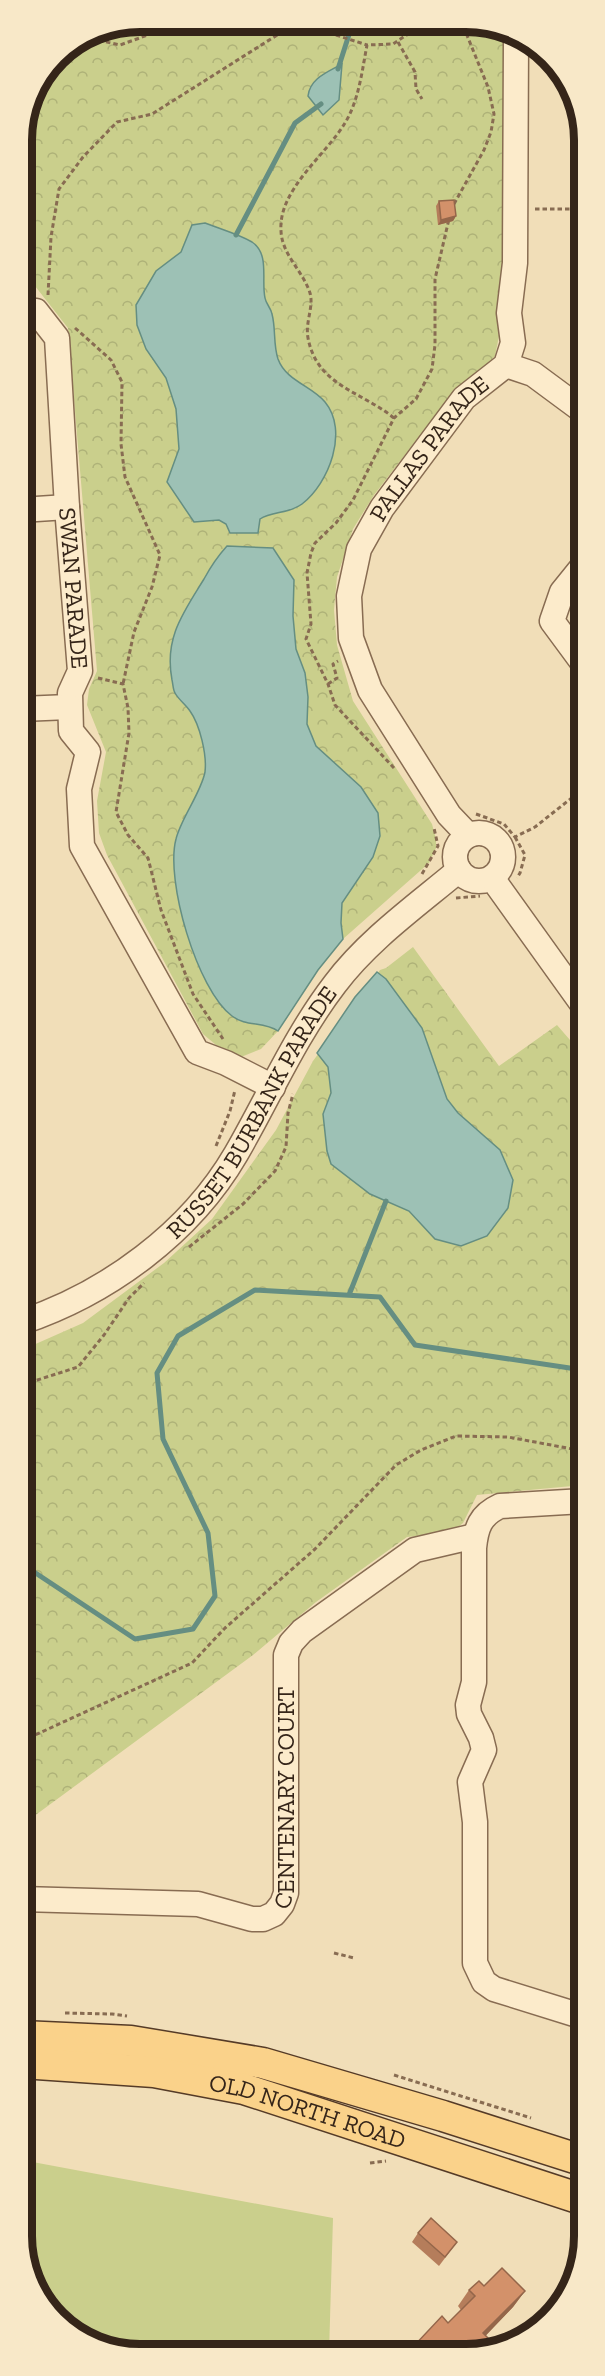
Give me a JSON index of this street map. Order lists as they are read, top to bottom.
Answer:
{
  "streets": {
    "main road": ["OLD NORTH ROAD"],
    "street": [
      "PALLAS PARADE",
      "SWAN PARADE",
      "RUSSET BURBANK PARADE",
      "CENTENARY COURT"
    ]
  },
  "crossings": [
    ["PALLAS PARADE", "RUSSET BURBANK PARADE"],
    ["SWAN PARADE", "RUSSET BURBANK PARADE"]
  ]
}
